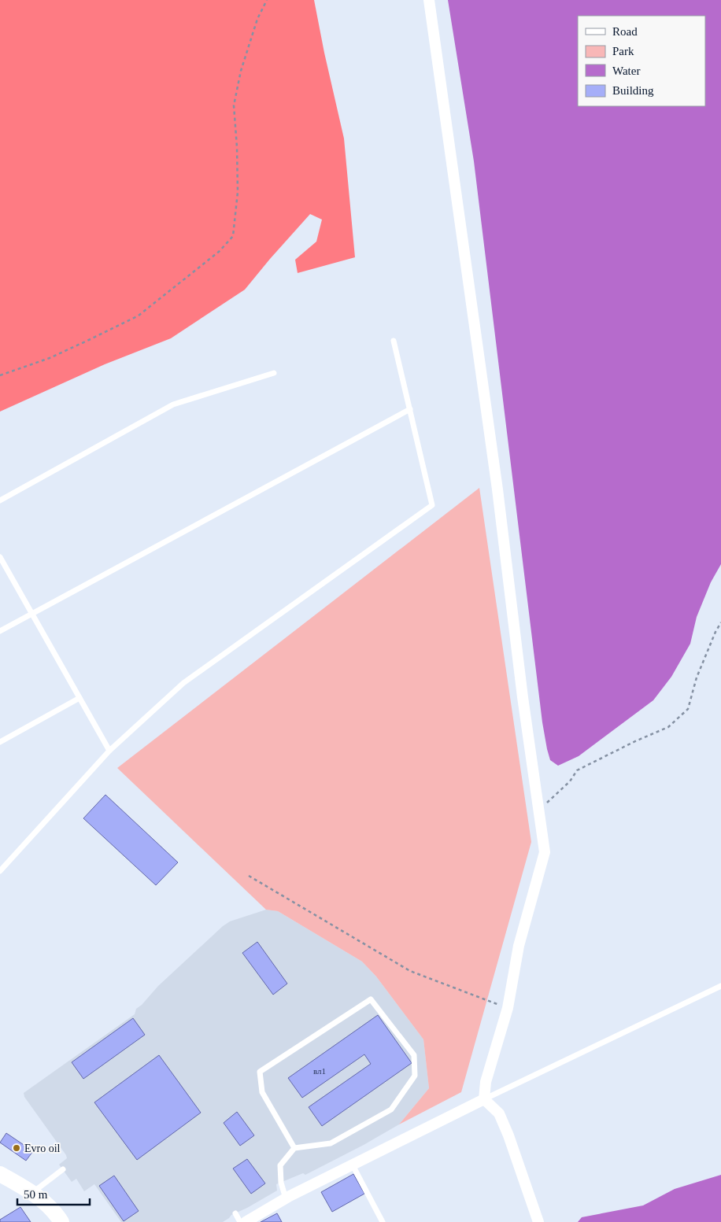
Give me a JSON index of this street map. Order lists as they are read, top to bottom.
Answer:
{
  "places": ["Evro oil"],
  "house_numbers": ["вл1"],
  "legend": [
    "Road",
    "Park",
    "Water",
    "Building"
  ],
  "scale_bar": "50 m"
}
